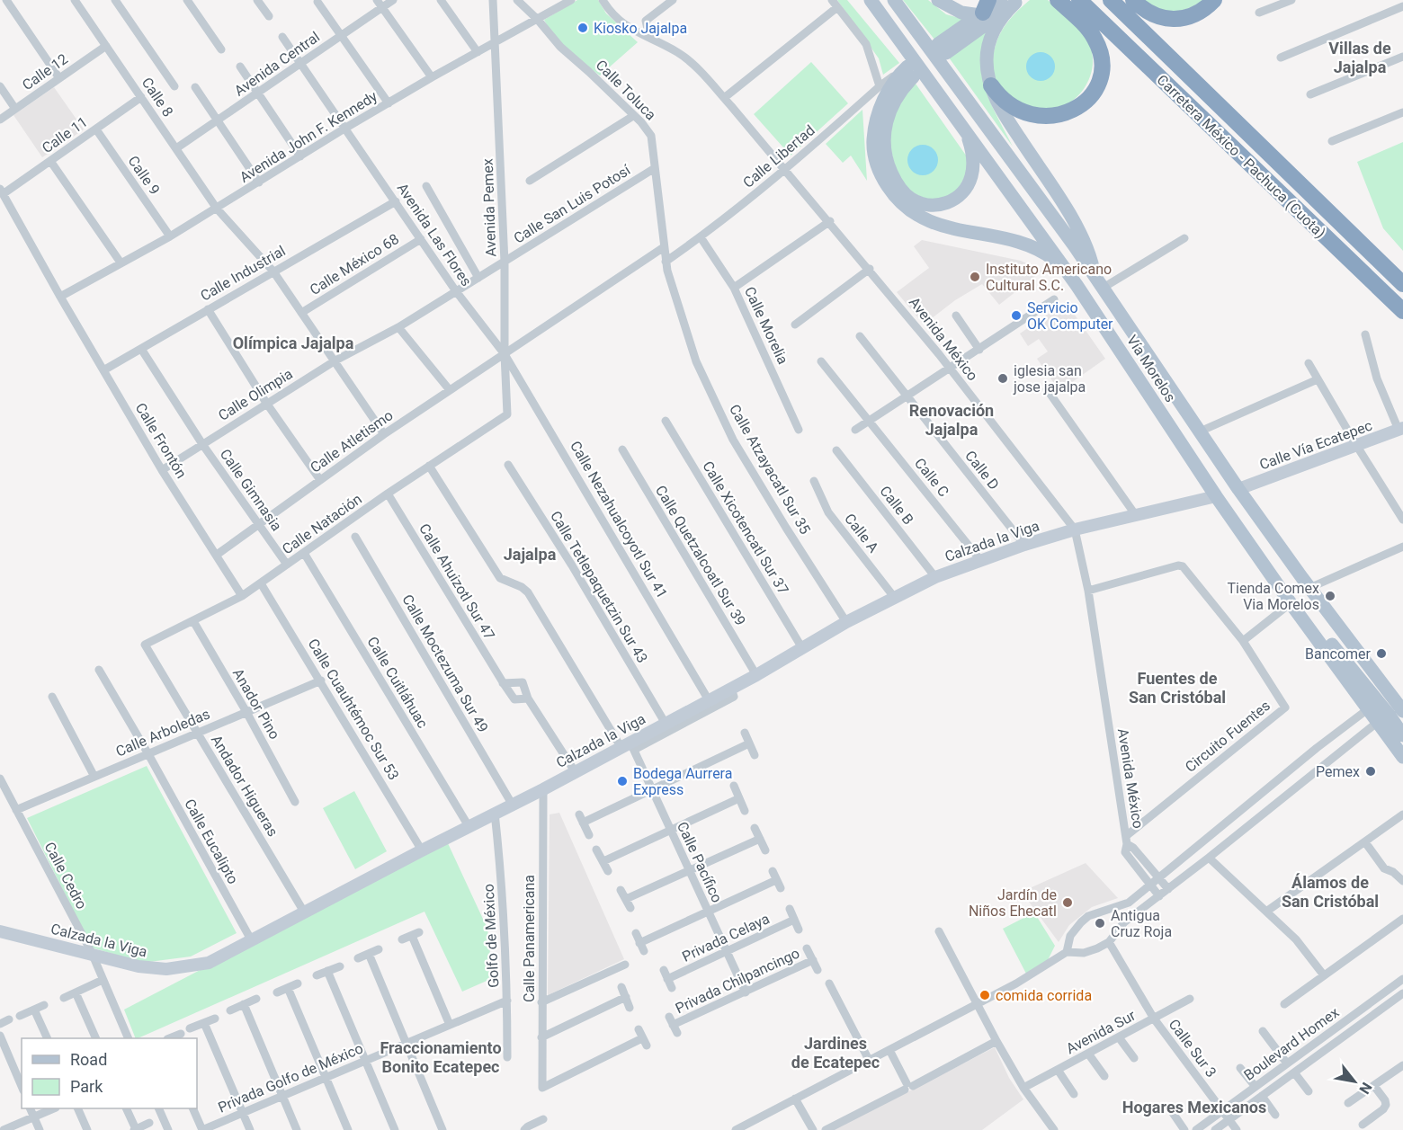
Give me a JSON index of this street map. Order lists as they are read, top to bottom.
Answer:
{
  "streets": {
    "highway": ["Carretera México - Pachuca (Cuota)"],
    "main road": ["Vía Morelos", "Calle Vía Ecatepec", "Calzada la Viga"],
    "street": [
      "Avenida Central",
      "Calle 12",
      "Calle Toluca",
      "Calle 8",
      "Calle 11",
      "Avenida John F. Kennedy",
      "Calle Libertad",
      "Calle 9",
      "Calle San Luis Potosí",
      "Avenida Pemex",
      "Avenida Las Flores",
      "Calle México 68",
      "Calle Industrial",
      "Calle Morelia",
      "Avenida México",
      "Calle Olimpia",
      "Calle Frontón",
      "Calle Atletismo",
      "Calle Atzayacatl Sur 35",
      "Calle D",
      "Calle C",
      "Calle Gimnasia",
      "Calle B",
      "Calle Nezahualcoyotl Sur 41",
      "Calle Natación",
      "Calle Xicotencatl Sur 37",
      "Calle A",
      "Calle Quetzalcoatl Sur 39",
      "Calle Ahuizotl Sur 47",
      "Calle Tetlepaquetzin Sur 43",
      "Calle Moctezuma Sur 49",
      "Calle Cuitláhuac",
      "Anador Pino",
      "Calle Cuauhtémoc Sur 53",
      "Calle Arboledas",
      "Circuito Fuentes",
      "Andador Higueras",
      "Calle Eucalipto",
      "Calle Pacífico",
      "Calle Cedro",
      "Golfo de México",
      "Privada Celaya",
      "Calle Panamericana",
      "Privada Chilpancingo",
      "Avenida Sur",
      "Boulevard Homex",
      "Calle Sur 3",
      "Privada Golfo de México"
    ]
  },
  "crossings": [
    ["Avenida Central", "Calle 8"],
    ["Avenida Central", "Avenida Las Flores"],
    ["Calle 12", "Calle 8"],
    ["Calle Toluca", "Avenida John F. Kennedy"],
    ["Calle Toluca", "Calle Libertad"],
    ["Calle Toluca", "Calle San Luis Potosí"],
    ["Calle Toluca", "Calle Atzayacatl Sur 35"],
    ["Calle 8", "Calle 11"],
    ["Calle 8", "Avenida John F. Kennedy"],
    ["Calle 8", "Calle México 68"],
    ["Calle 8", "Calle Industrial"],
    ["Calle 8", "Calle Olimpia"],
    ["Calle 8", "Calle Atletismo"],
    ["Calle 11", "Calle 9"],
    ["Calle 11", "Calle Frontón"],
    ["Avenida John F. Kennedy", "Calle 9"],
    ["Avenida John F. Kennedy", "Avenida Pemex"],
    ["Avenida John F. Kennedy", "Avenida Las Flores"],
    ["Avenida John F. Kennedy", "Calle Frontón"],
    ["Calle Libertad", "Calle Morelia"],
    ["Calle Libertad", "Avenida México"],
    ["Calle Libertad", "Calle Atzayacatl Sur 35"],
    ["Calle San Luis Potosí", "Avenida Pemex"],
    ["Calle San Luis Potosí", "Calle Olimpia"],
    ["Avenida Pemex", "Avenida Las Flores"],
    ["Avenida Pemex", "Calle Olimpia"],
    ["Avenida Pemex", "Calle Atletismo"],
    ["Avenida Pemex", "Calle Nezahualcoyotl Sur 41"],
    ["Avenida Pemex", "Calle Natación"],
    ["Avenida Las Flores", "Calle México 68"],
    ["Avenida Las Flores", "Calle Industrial"],
    ["Avenida Las Flores", "Calle Olimpia"],
    ["Avenida Las Flores", "Calle Atletismo"],
    ["Avenida Las Flores", "Calle Nezahualcoyotl Sur 41"],
    ["Calle Industrial", "Calle Frontón"],
    ["Calle Industrial", "Calle Gimnasia"],
    ["Avenida México", "Calzada la Viga"],
    ["Avenida México", "Circuito Fuentes"],
    ["Vía Morelos", "Calle Vía Ecatepec"],
    ["Vía Morelos", "Calzada la Viga"],
    ["Calle Olimpia", "Calle Frontón"],
    ["Calle Olimpia", "Calle Gimnasia"],
    ["Calle Frontón", "Calle Atletismo"],
    ["Calle Frontón", "Calle Natación"],
    ["Calle Atletismo", "Calle Gimnasia"],
    ["Calle Atletismo", "Calle Nezahualcoyotl Sur 41"],
    ["Calle Atzayacatl Sur 35", "Calzada la Viga"],
    ["Calle D", "Calzada la Viga"],
    ["Calle C", "Calzada la Viga"],
    ["Calle Gimnasia", "Calle Natación"],
    ["Calle B", "Calzada la Viga"],
    ["Calle Nezahualcoyotl Sur 41", "Calzada la Viga"],
    ["Calle Natación", "Calle Ahuizotl Sur 47"],
    ["Calle Natación", "Calle Cuitláhuac"],
    ["Calle Natación", "Anador Pino"],
    ["Calle Natación", "Calle Cuauhtémoc Sur 53"],
    ["Calle Natación", "Andador Higueras"],
    ["Calle Natación", "Calle Pacífico"],
    ["Calle Xicotencatl Sur 37", "Calzada la Viga"],
    ["Calle A", "Calzada la Viga"],
    ["Calzada la Viga", "Calle Quetzalcoatl Sur 39"],
    ["Calzada la Viga", "Calle Tetlepaquetzin Sur 43"],
    ["Calzada la Viga", "Calle Moctezuma Sur 49"],
    ["Calzada la Viga", "Calle Cuitláhuac"],
    ["Calzada la Viga", "Calle Cuauhtémoc Sur 53"],
    ["Calzada la Viga", "Andador Higueras"],
    ["Calzada la Viga", "Calle Eucalipto"],
    ["Calzada la Viga", "Calle Pacífico"],
    ["Calzada la Viga", "Calle Cedro"],
    ["Calzada la Viga", "Golfo de México"],
    ["Calzada la Viga", "Calle Panamericana"],
    ["Anador Pino", "Calle Arboledas"],
    ["Calle Cuauhtémoc Sur 53", "Calle Arboledas"],
    ["Calle Arboledas", "Andador Higueras"],
    ["Calle Arboledas", "Calle Eucalipto"],
    ["Calle Arboledas", "Calle Cedro"],
    ["Calle Pacífico", "Privada Celaya"],
    ["Calle Pacífico", "Privada Chilpancingo"],
    ["Golfo de México", "Privada Golfo de México"],
    ["Avenida Sur", "Calle Sur 3"],
    ["Boulevard Homex", "Calle Sur 3"]
  ],
  "districts": [
    "Villas de Jajalpa",
    "Olímpica Jajalpa",
    "Renovación Jajalpa",
    "Jajalpa",
    "Fuentes de San Cristóbal",
    "Álamos de San Cristóbal",
    "Jardines de Ecatepec",
    "Fraccionamiento Bonito Ecatepec",
    "Hogares Mexicanos"
  ],
  "places": [
    "Kiosko Jajalpa",
    "Instituto Americano Cultural S.C.",
    "Servicio OK Computer",
    "iglesia san jose jajalpa",
    "Tienda Comex Via Morelos",
    "Bancomer",
    "Pemex",
    "Bodega Aurrera Express",
    "Jardín de Niños Ehecatl",
    "Antigua Cruz Roja",
    "comida corrida"
  ],
  "legend": ["Road", "Park"],
  "north": "bottom right"
}
